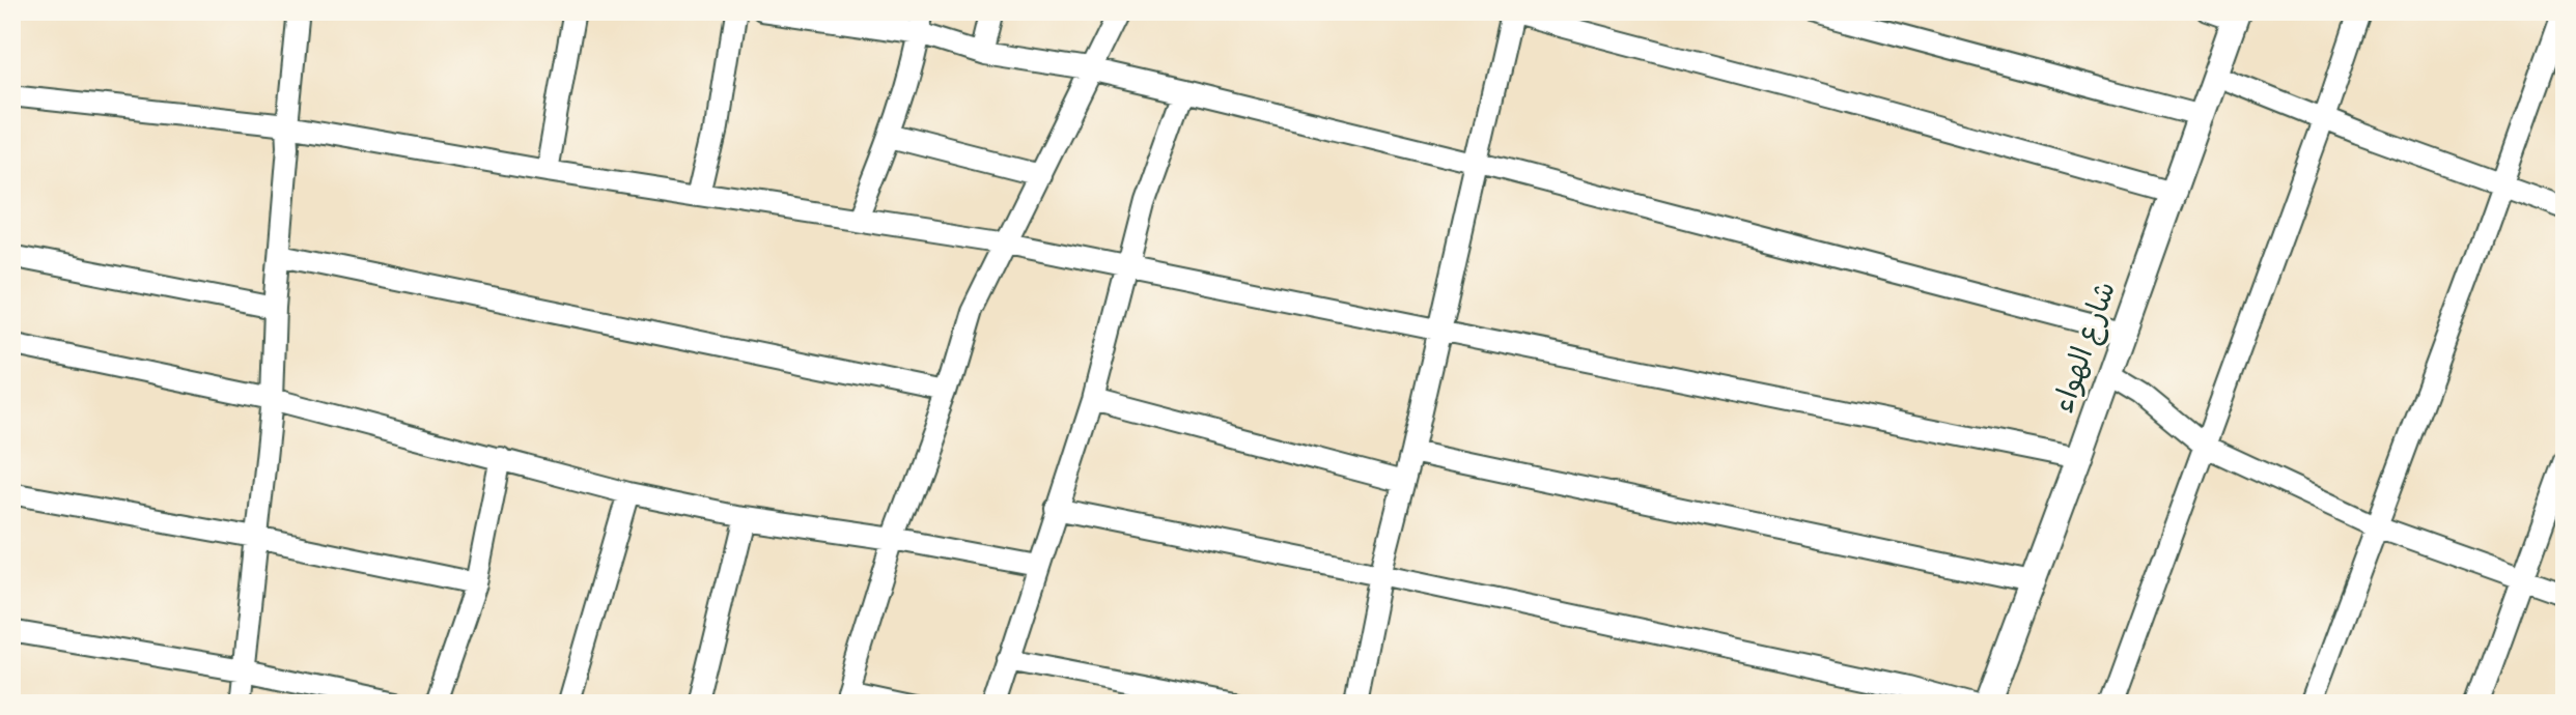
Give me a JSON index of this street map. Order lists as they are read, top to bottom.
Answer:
{
  "streets": {
    "street": ["شارع الهواء"]
  }
}
